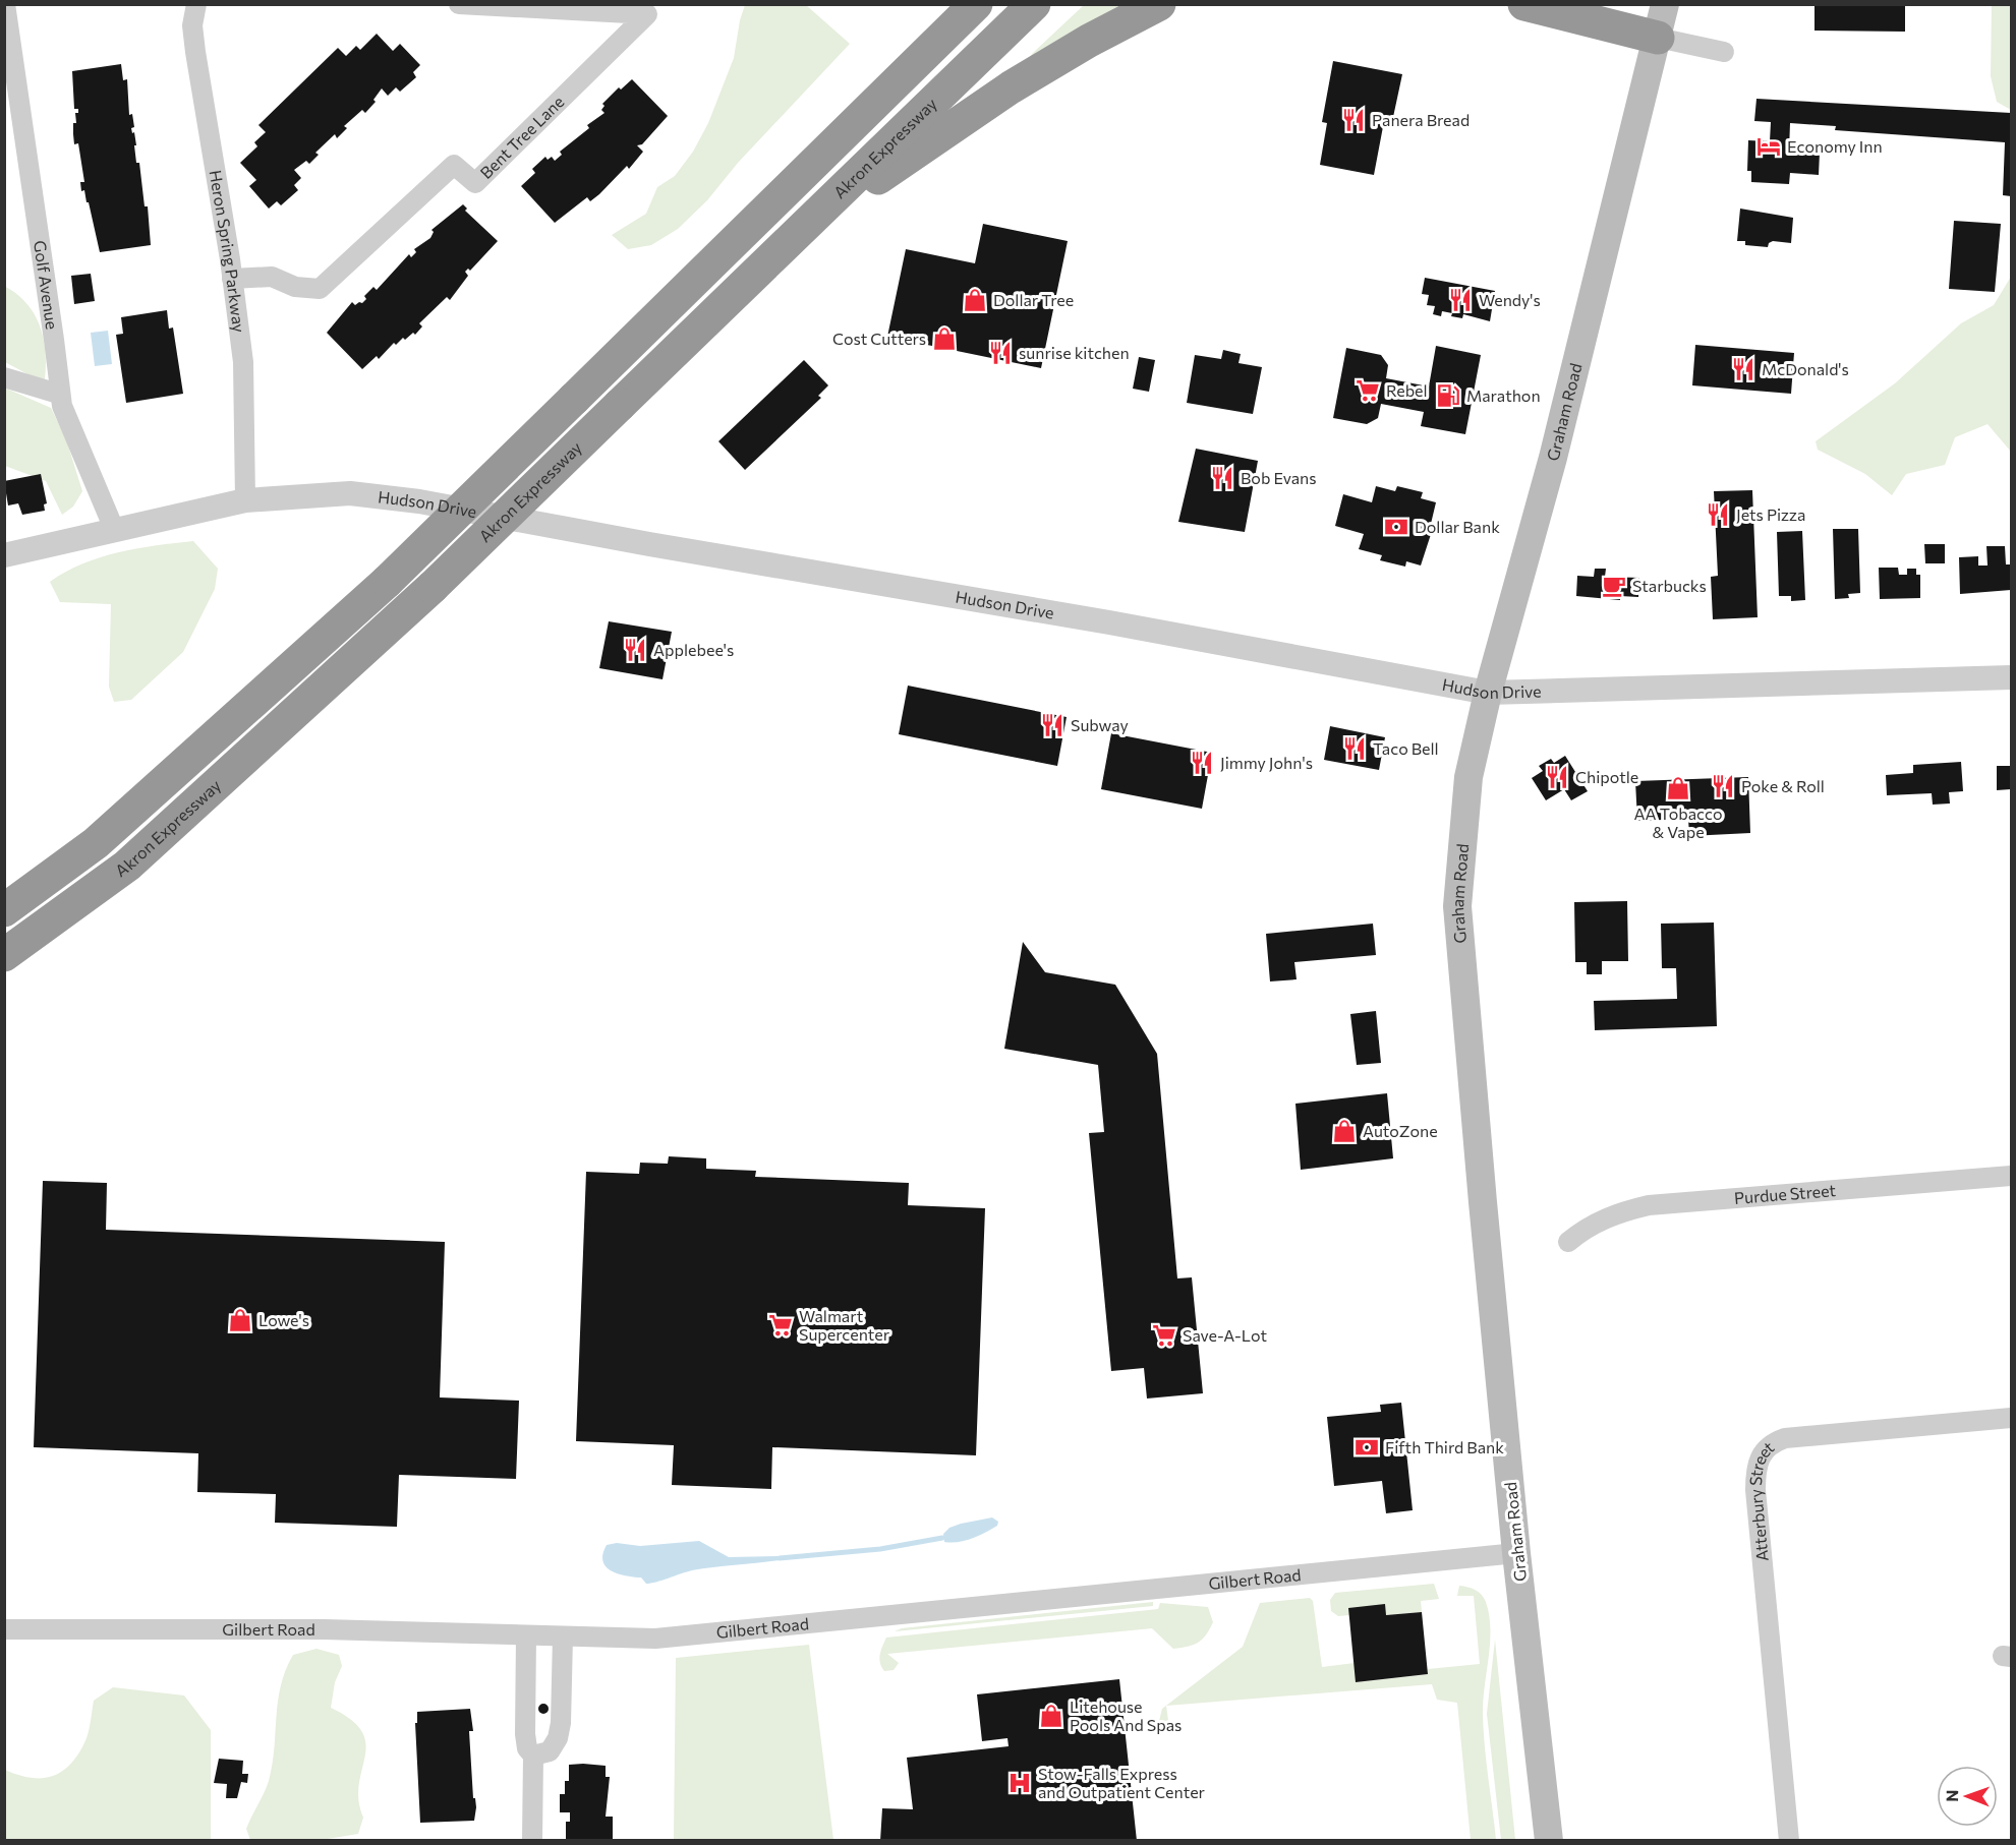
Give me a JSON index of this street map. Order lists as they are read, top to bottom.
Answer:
{
  "streets": {
    "highway": ["Akron Expressway"],
    "main road": ["Graham Road"],
    "street": [
      "Bent Tree Lane",
      "Heron Spring Parkway",
      "Golf Avenue",
      "Hudson Drive",
      "Purdue Street",
      "Atterbury Street",
      "Gilbert Road"
    ]
  },
  "crossings": [
    ["Bent Tree Lane", "Heron Spring Parkway"],
    ["Heron Spring Parkway", "Hudson Drive"],
    ["Golf Avenue", "Hudson Drive"],
    ["Graham Road", "Hudson Drive"],
    ["Graham Road", "Gilbert Road"]
  ],
  "places": {
    "restaurant": [
      "Panera Bread",
      "Wendy's",
      "sunrise kitchen",
      "McDonald's",
      "Bob Evans",
      "Jets Pizza",
      "Applebee's",
      "Subway",
      "Taco Bell",
      "Jimmy John's",
      "Chipotle",
      "Poke & Roll"
    ],
    "hotel": ["Economy Inn"],
    "shop": [
      "Dollar Tree",
      "Cost Cutters",
      "AA Tobacco & Vape",
      "AutoZone",
      "Lowe's",
      "Litehouse Pools And Spas"
    ],
    "supermarket": ["Rebel", "Walmart Supercenter", "Save-A-Lot"],
    "fuel station": ["Marathon"],
    "bank": ["Dollar Bank", "Fifth Third Bank"],
    "cafe": ["Starbucks"],
    "hospital": ["Stow-Falls Express and Outpatient Center"]
  },
  "north": "left"
}
